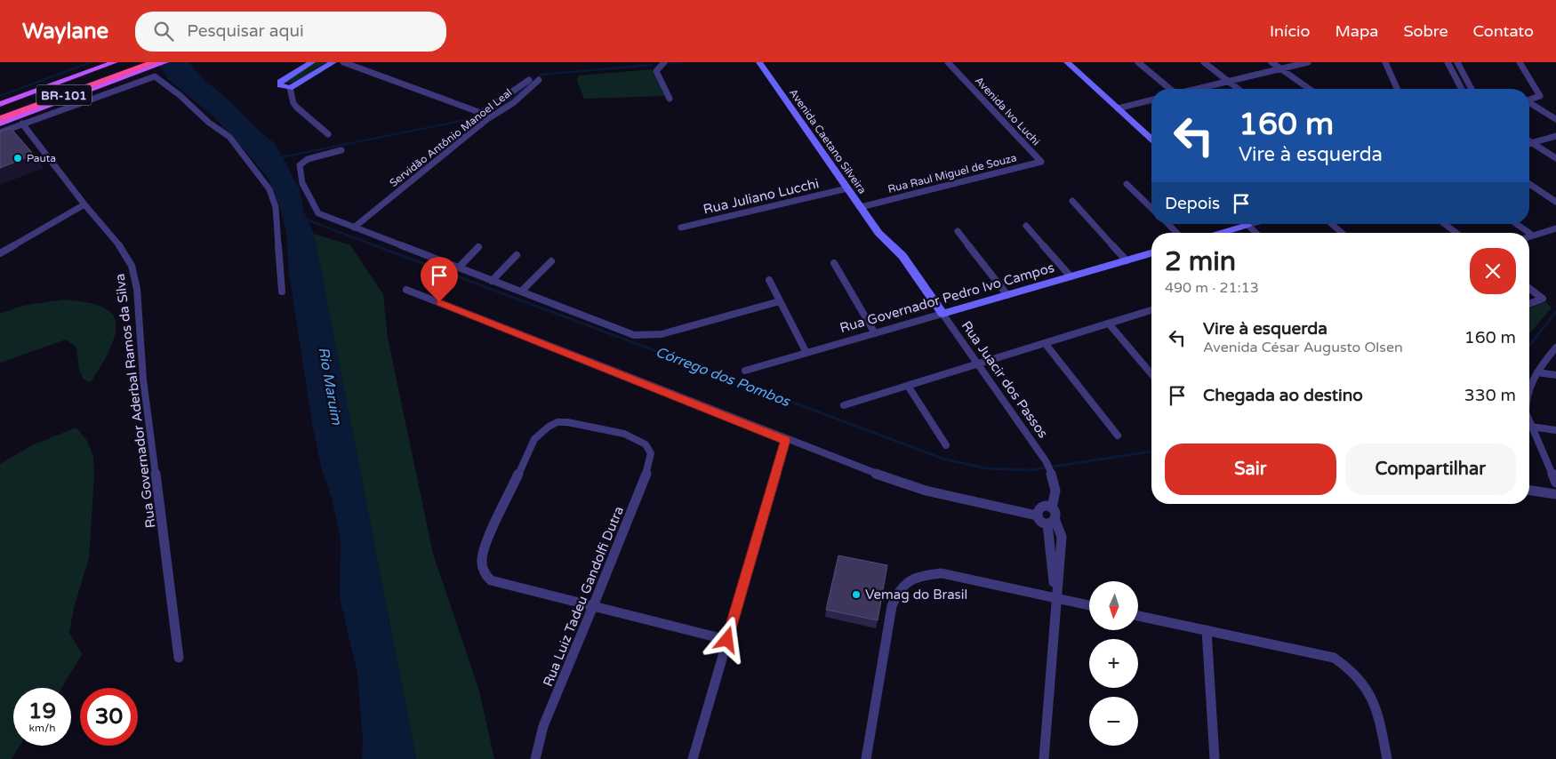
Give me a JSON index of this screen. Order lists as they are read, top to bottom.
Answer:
{
  "streets": {
    "highway": ["BR-101"],
    "street": [
      "Avenida Ivo Luchi",
      "Servidão Antônio Manoel Leal",
      "Avenida Caetano Silveira",
      "Rua Raul Miguel de Souza",
      "Rua Juliano Lucchi",
      "Rua Governador Pedro Ivo Campos",
      "Rua Juacir dos Passos",
      "Rua Governador Aderbal Ramos da Silva",
      "Rua Luiz Tadeu Gandolfi Dutra"
    ]
  },
  "crossings": [
    ["Avenida Ivo Luchi", "Rua Raul Miguel de Souza"],
    ["Avenida Caetano Silveira", "Rua Raul Miguel de Souza"],
    ["Avenida Caetano Silveira", "Rua Juliano Lucchi"],
    ["Avenida Caetano Silveira", "Rua Juacir dos Passos"],
    ["Rua Governador Pedro Ivo Campos", "Rua Juacir dos Passos"]
  ],
  "water": ["Córrego dos Pombos", "Rio Maruim"],
  "places": ["Pauta", "Vemag do Brasil"],
  "north": "bottom",
  "page": {
    "header": "Waylane",
    "search": "Pesquisar aqui",
    "nav": [
      "Início",
      "Mapa",
      "Sobre",
      "Contato"
    ],
    "turn": ["160 m", "Vire à esquerda"],
    "then": "Depois",
    "heading": ["2 min", "490 m · 21:13"],
    "list": [
      {
        "name": "Vire à esquerda",
        "note": "Avenida César Augusto Olsen",
        "value": "160 m"
      },
      {
        "name": "Chegada ao destino",
        "value": "330 m"
      }
    ],
    "buttons": ["Sair", "Compartilhar"],
    "map_buttons": ["+", "−"],
    "speed": "19 km/h",
    "limit": "30"
  }
}
